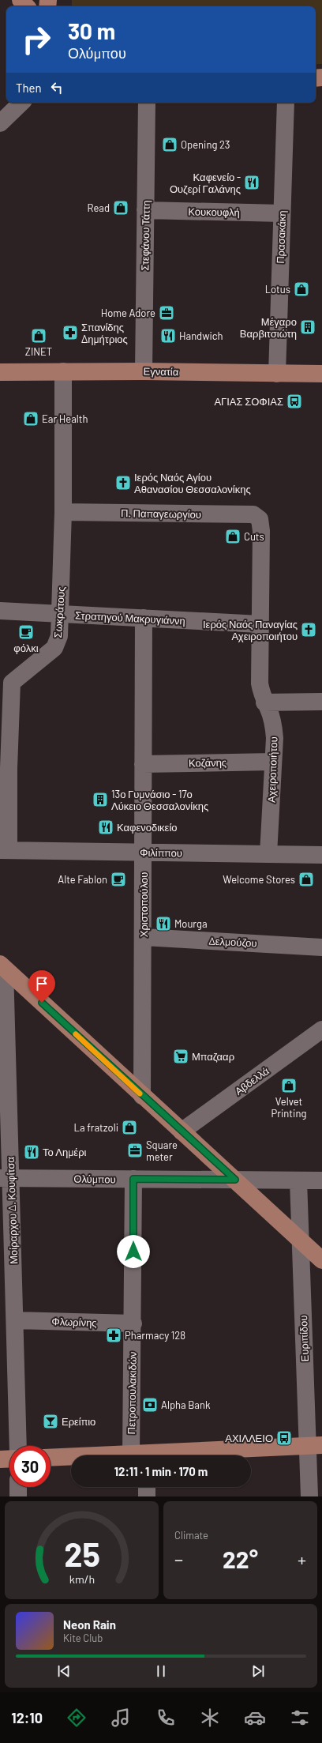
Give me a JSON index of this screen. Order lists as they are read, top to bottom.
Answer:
{
  "streets": {
    "main road": ["Εγνατία"],
    "street": [
      "Κουκουφλή",
      "Στεφάνου Τάττη",
      "Πρασακάκη",
      "Π. Παπαγεωργίου",
      "Σωκράτους",
      "Στρατηγού Μακρυγιάννη",
      "Κοζάνης",
      "Αχειροποιήτου",
      "Φιλίππου",
      "Χριστοπούλου",
      "Δελμούζου",
      "Αβδελλά",
      "Ολύμπου",
      "Μοίραρχου Δ. Κουφίτσα",
      "Φλωρίνης",
      "Ευριπίδου",
      "Πετροπουλακιδών"
    ]
  },
  "crossings": [
    ["Κουκουφλή", "Στεφάνου Τάττη"],
    ["Κουκουφλή", "Πρασακάκη"],
    ["Στεφάνου Τάττη", "Εγνατία"],
    ["Πρασακάκη", "Εγνατία"],
    ["Εγνατία", "Σωκράτους"],
    ["Π. Παπαγεωργίου", "Σωκράτους"],
    ["Π. Παπαγεωργίου", "Αχειροποιήτου"],
    ["Σωκράτους", "Στρατηγού Μακρυγιάννη"],
    ["Σωκράτους", "Φιλίππου"],
    ["Στρατηγού Μακρυγιάννη", "Αχειροποιήτου"],
    ["Στρατηγού Μακρυγιάννη", "Χριστοπούλου"],
    ["Κοζάνης", "Αχειροποιήτου"],
    ["Κοζάνης", "Χριστοπούλου"],
    ["Αχειροποιήτου", "Φιλίππου"],
    ["Φιλίππου", "Χριστοπούλου"],
    ["Χριστοπούλου", "Δελμούζου"],
    ["Ολύμπου", "Μοίραρχου Δ. Κουφίτσα"],
    ["Ολύμπου", "Ευριπίδου"],
    ["Ολύμπου", "Πετροπουλακιδών"],
    ["Μοίραρχου Δ. Κουφίτσα", "Φλωρίνης"],
    ["Φλωρίνης", "Πετροπουλακιδών"]
  ],
  "places": {
    "shop": [
      "Opening 23",
      "Read",
      "Lotus",
      "ZINET",
      "Ear Health",
      "Cuts",
      "Welcome Stores",
      "Velvet Printing",
      "La fratzoli"
    ],
    "restaurant": [
      "Καφενείο - Ουζερί Γαλάνης",
      "Handwich",
      "Καφενοδικείο",
      "Mourga",
      "Το Λημέρι"
    ],
    "office": ["Home Adore", "Square meter"],
    "building": ["Μέγαρο Βαρβιτσιώτη", "13ο Γυμνάσιο - 17ο Λύκειο Θεσσαλονίκης"],
    "pharmacy": ["Σπανίδης Δημήτριος", "Pharmacy 128"],
    "bus stop": ["ΑΓΙΑΣ ΣΟΦΙΑΣ", "ΑΧΙΛΛΕΙΟ"],
    "church": ["Ιερός Ναός Αγίου Αθανασίου Θεσσαλονίκης", "Ιερός Ναός Παναγίας Αχειροποιήτου"],
    "cafe": ["φόλκι", "Alte Fablon"],
    "supermarket": ["Μπαζααρ"],
    "bank": ["Alpha Bank"],
    "bar": ["Ερείπιο"]
  },
  "page": {
    "turn": ["30 m", "Ολύμπου"],
    "then": "Then",
    "limit": "30",
    "trip": "12:11 · 1 min · 170 m",
    "tile": "Climate",
    "heat": ["−", "22°", "+"],
    "song": ["Neon Rain", "Kite Club"],
    "tabs": "12:10",
    "gauge": ["25", "km/h"]
  }
}
